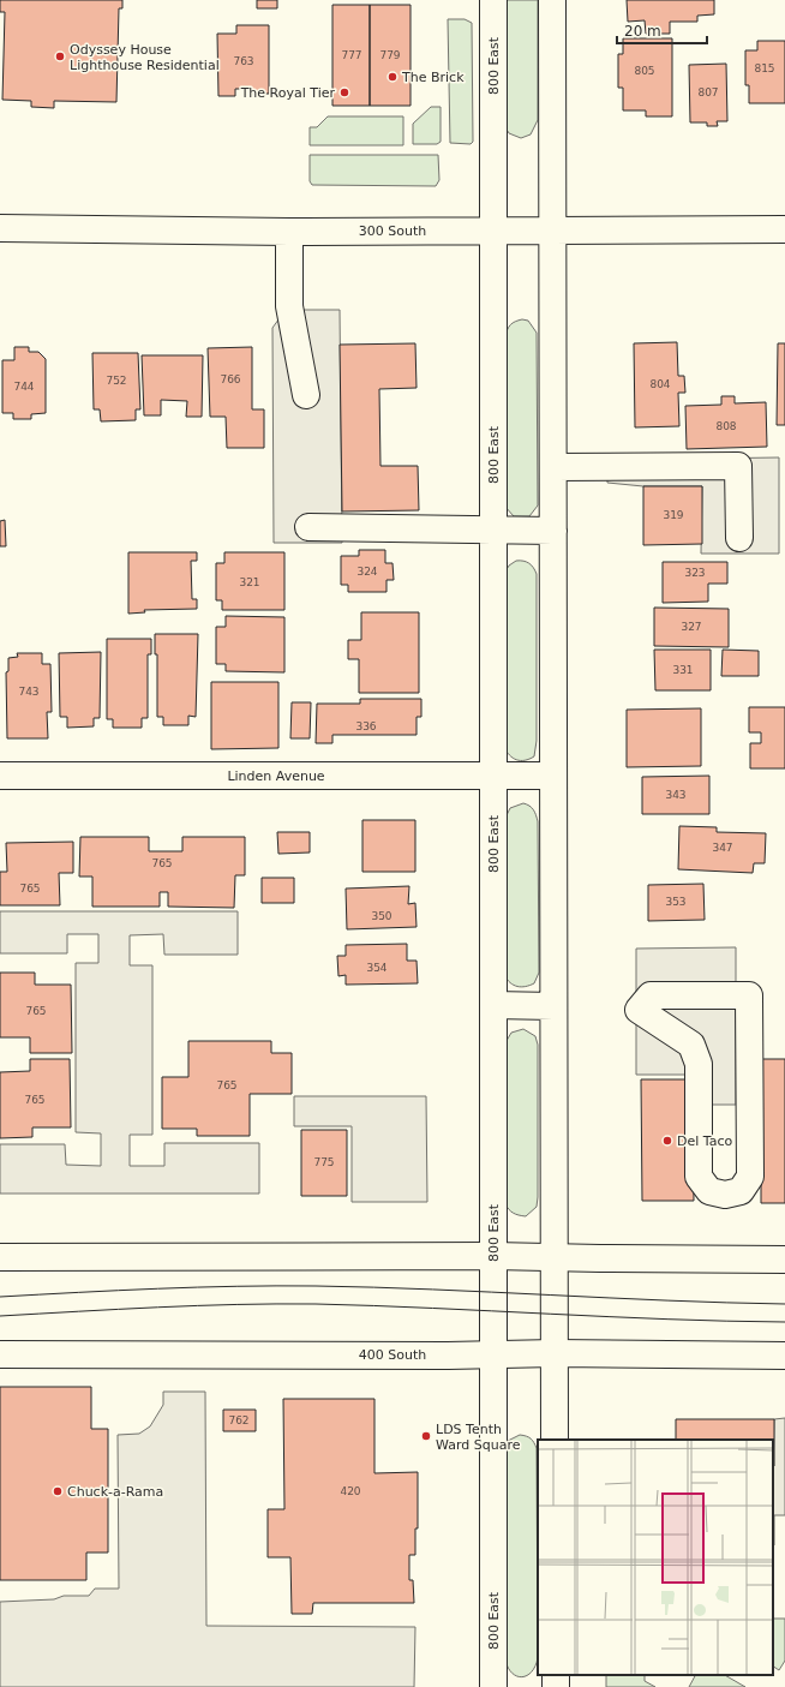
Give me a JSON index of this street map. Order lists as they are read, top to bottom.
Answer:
{
  "streets": {
    "street": [
      "800 East",
      "300 South",
      "Linden Avenue",
      "400 South"
    ]
  },
  "crossings": [
    ["800 East", "300 South"],
    ["800 East", "Linden Avenue"],
    ["800 East", "400 South"]
  ],
  "places": [
    "Odyssey House Lighthouse Residential",
    "The Brick",
    "The Royal Tier",
    "Del Taco",
    "LDS Tenth Ward Square",
    "Chuck-a-Rama"
  ],
  "house_numbers": [
    "777",
    "779",
    "763",
    "815",
    "805",
    "807",
    "766",
    "752",
    "804",
    "744",
    "808",
    "319",
    "324",
    "323",
    "321",
    "327",
    "331",
    "743",
    "336",
    "343",
    "347",
    "765",
    "765",
    "353",
    "350",
    "354",
    "765",
    "765",
    "765",
    "775",
    "762",
    "420"
  ],
  "scale_bar": "20 m"
}
